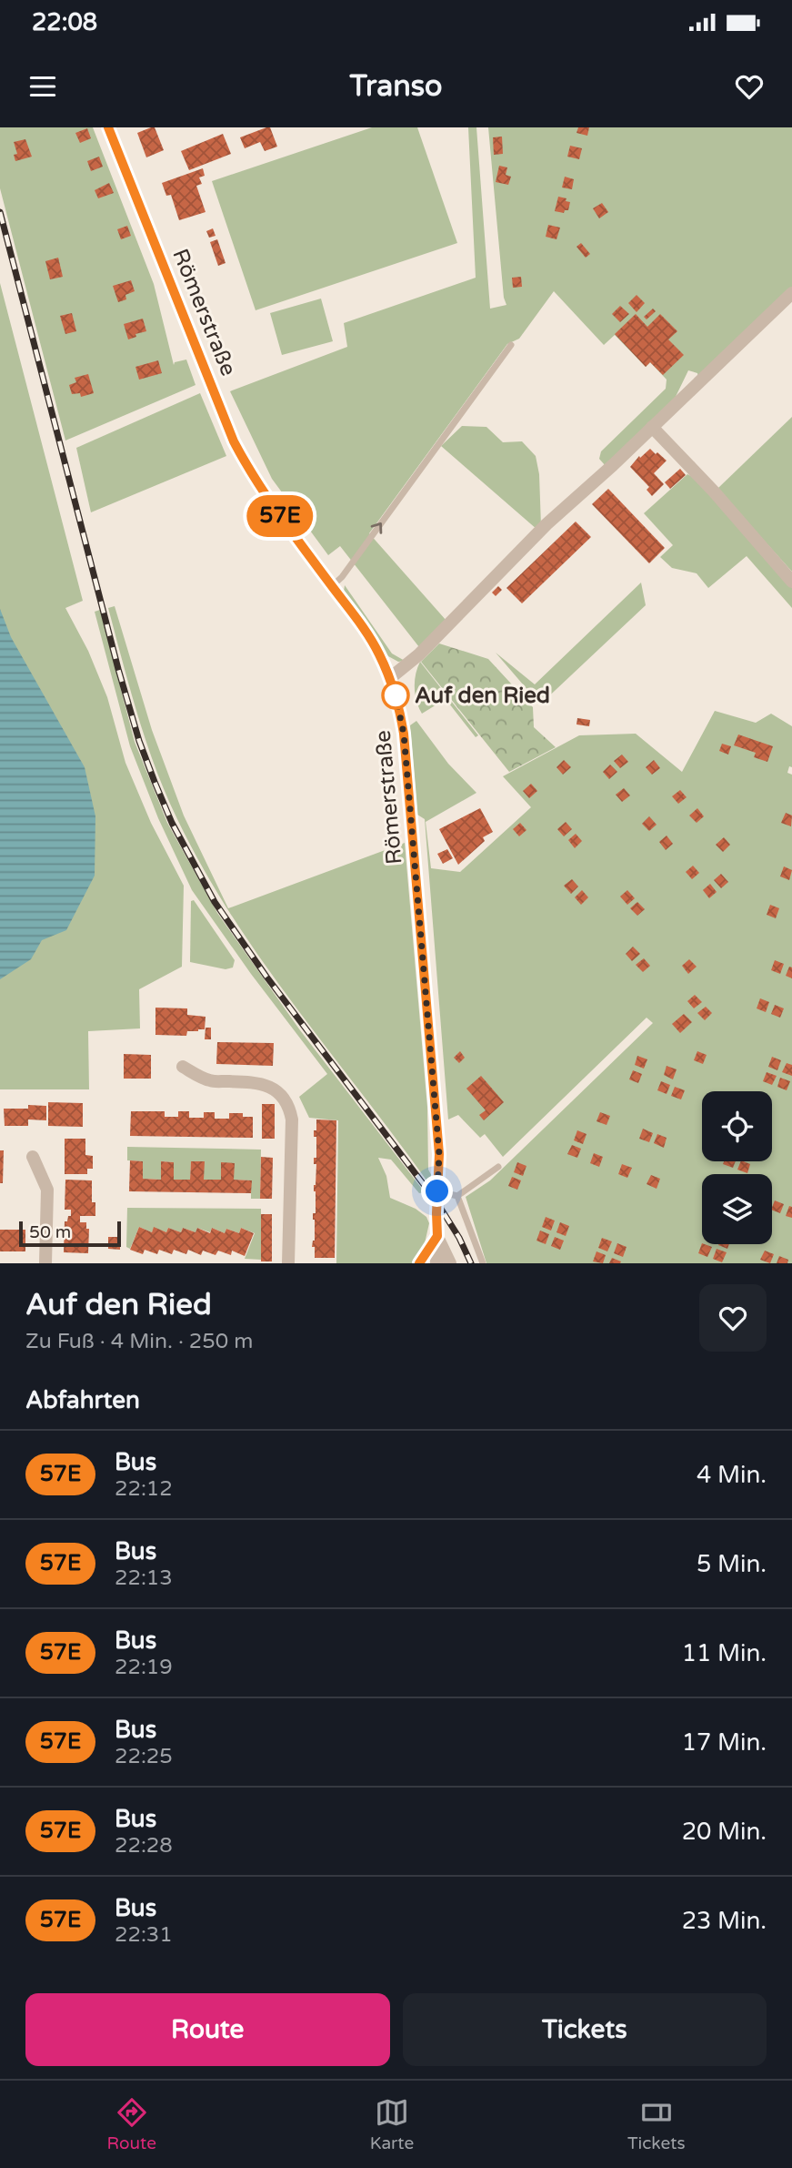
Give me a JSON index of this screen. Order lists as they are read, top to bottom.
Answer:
{
  "streets": {
    "street": ["Römerstraße"]
  },
  "places": ["Auf den Ried"],
  "lines": ["bus line 57E"],
  "scale_bar": "50 m",
  "page": {
    "status": "22:08",
    "header": "Transo",
    "on_map": "57E",
    "scale": "50 m",
    "heading": [
      ["Auf den Ried", "Zu Fuß · 4 Min. · 250 m"],
      "Abfahrten"
    ],
    "list": [
      {
        "mark": "57E",
        "name": "Bus",
        "note": "22:12",
        "value": "4 Min."
      },
      {
        "mark": "57E",
        "name": "Bus",
        "note": "22:13",
        "value": "5 Min."
      },
      {
        "mark": "57E",
        "name": "Bus",
        "note": "22:19",
        "value": "11 Min."
      },
      {
        "mark": "57E",
        "name": "Bus",
        "note": "22:25",
        "value": "17 Min."
      },
      {
        "mark": "57E",
        "name": "Bus",
        "note": "22:28",
        "value": "20 Min."
      },
      {
        "mark": "57E",
        "name": "Bus",
        "note": "22:31",
        "value": "23 Min."
      }
    ],
    "buttons": ["Route", "Tickets"],
    "tabs": ["Route", "Karte", "Tickets"]
  }
}
